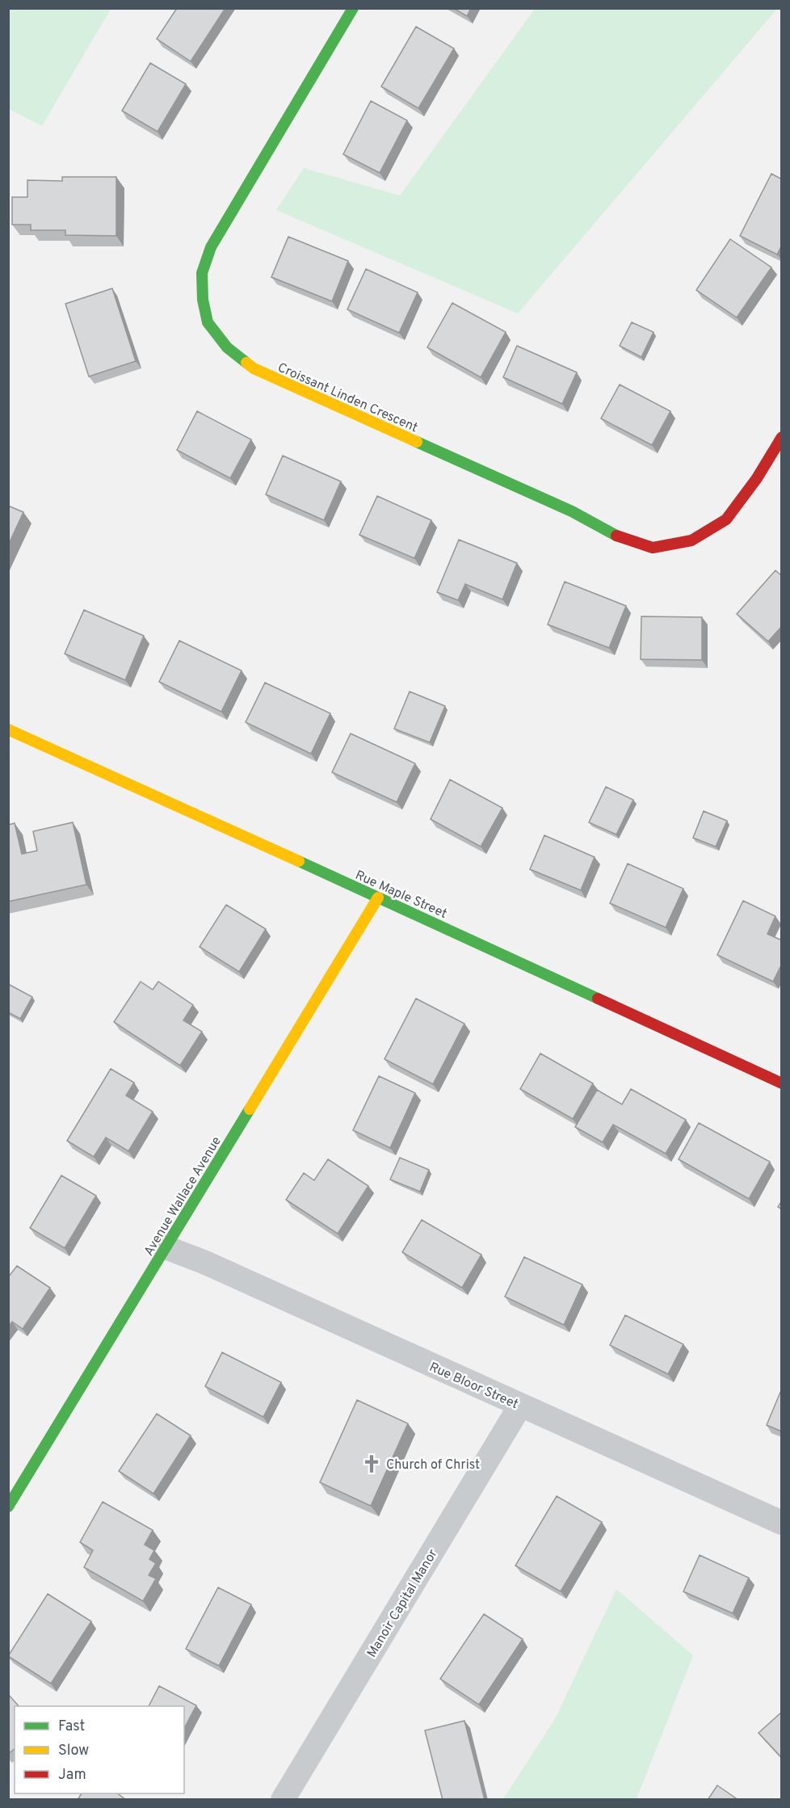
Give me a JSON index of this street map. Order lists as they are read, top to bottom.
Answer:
{
  "streets": {
    "street": [
      "Croissant Linden Crescent",
      "Rue Maple Street",
      "Avenue Wallace Avenue",
      "Rue Bloor Street",
      "Manoir Capital Manor"
    ]
  },
  "crossings": [
    ["Rue Maple Street", "Avenue Wallace Avenue"],
    ["Avenue Wallace Avenue", "Rue Bloor Street"],
    ["Rue Bloor Street", "Manoir Capital Manor"]
  ],
  "places": {
    "church": ["Church of Christ"]
  },
  "legend": ["Fast", "Slow", "Jam"]
}
